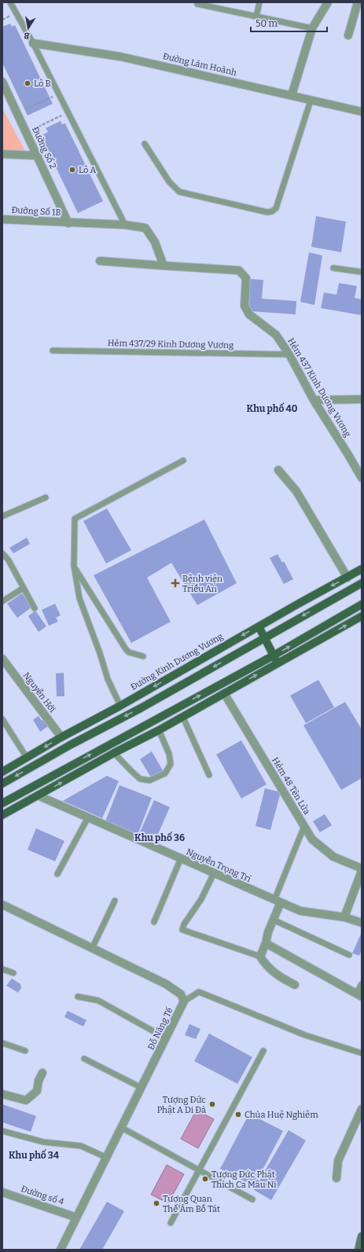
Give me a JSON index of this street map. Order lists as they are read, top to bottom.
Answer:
{
  "streets": {
    "main road": ["Đường Kinh Dương Vương"],
    "street": [
      "Đường Lâm Hoành",
      "Đường Số 2",
      "Đường Số 1B",
      "Hẻm 437 Kinh Dương Vương",
      "Nguyễn Hới",
      "Hẻm 48 Tên Lửa",
      "Nguyễn Trọng Trí",
      "Đỗ Năng Tế",
      "Đường số 4"
    ],
    "lane": ["Hẻm 437/29 Kinh Dương Vương"]
  },
  "crossings": [
    ["Đường Số 2", "Đường Số 1B"],
    ["Hẻm 437/29 Kinh Dương Vương", "Hẻm 437 Kinh Dương Vương"],
    ["Đường Kinh Dương Vương", "Nguyễn Hới"],
    ["Đỗ Năng Tế", "Đường số 4"]
  ],
  "districts": ["Khu phố 40", "Khu phố 36", "Khu phố 34"],
  "places": {
    "other": [
      "Lô B",
      "Lô A",
      "Tượng Đức Phật A Di Đà",
      "Chùa Huệ Nghiêm",
      "Tượng Đức Phật Thích Ca Mâu Ni",
      "Tượng Quan Thế Âm Bồ Tát"
    ],
    "health": ["Bệnh viện Triều An"]
  },
  "scale_bar": "50 m",
  "north": "bottom"
}
